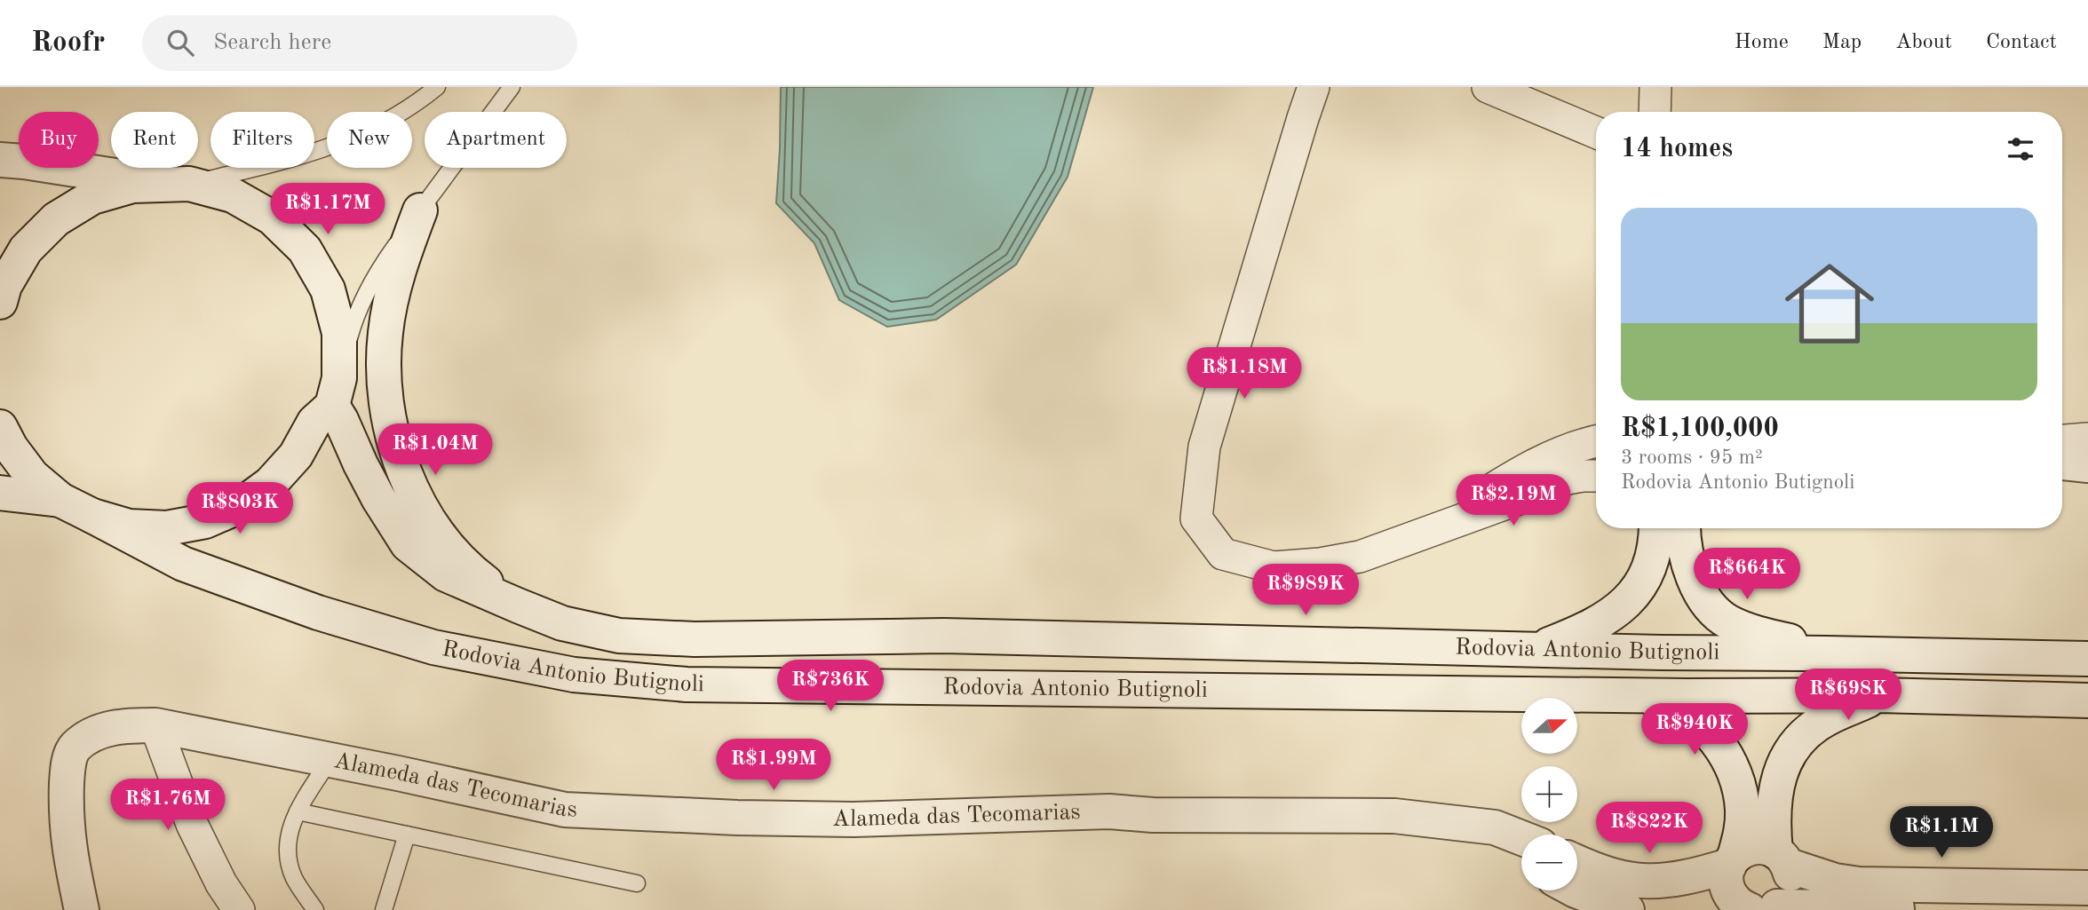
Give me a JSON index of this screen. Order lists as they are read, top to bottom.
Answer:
{
  "streets": {
    "main road": ["Rodovia Antonio Butignoli", "Alameda das Tecomarias"]
  },
  "north": "right",
  "page": {
    "header": "Roofr",
    "search": "Search here",
    "nav": [
      "Home",
      "Map",
      "About",
      "Contact"
    ],
    "chip": [
      "Buy",
      "Rent",
      "Filters",
      "New",
      "Apartment"
    ],
    "heading": "14 homes",
    "price": [
      "R$1.17M",
      "R$1.18M",
      "R$1.04M",
      "R$2.19M",
      "R$803K",
      "R$664K",
      "R$989K",
      "R$736K",
      "R$698K",
      "R$940K",
      "R$1.99M",
      "R$1.76M",
      "R$822K",
      "R$1.1M"
    ],
    "list": [
      {
        "name": "R$1,100,000",
        "note": "3 rooms · 95 m² · Rodovia Antonio Butignoli"
      }
    ],
    "map_buttons": ["+", "−"]
  }
}
